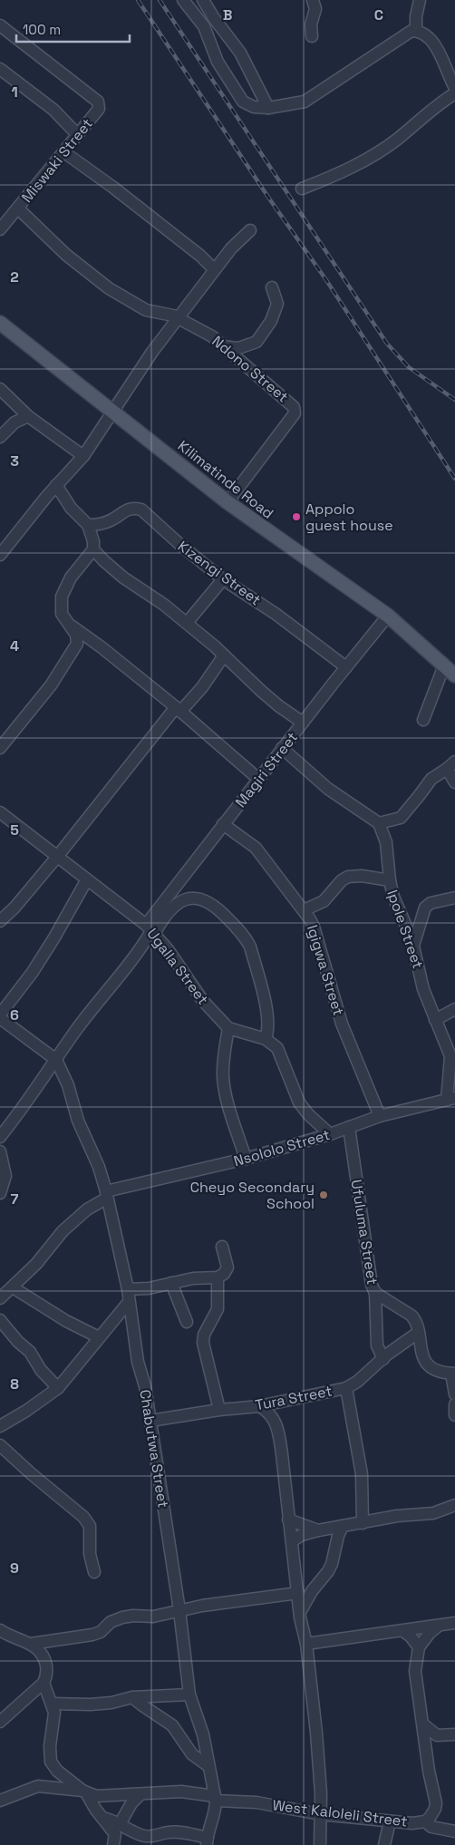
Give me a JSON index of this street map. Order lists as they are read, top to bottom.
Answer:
{
  "streets": {
    "main road": ["Kilimatinde Road"],
    "street": [
      "Miswaki Street",
      "Ndono Street",
      "Kizengi Street",
      "Magiri Street",
      "Ipole Street",
      "Ugalla Street",
      "Igigwa Street",
      "Nsololo Street",
      "Ufuluma Street",
      "Tura Street",
      "Chabutwa Street",
      "West Kaloleli Street"
    ]
  },
  "crossings": [
    ["Miswaki Street", "Ndono Street"],
    ["Ndono Street", "Kilimatinde Road"],
    ["Kilimatinde Road", "Magiri Street"],
    ["Kizengi Street", "Magiri Street"],
    ["Magiri Street", "Ugalla Street"],
    ["Magiri Street", "Igigwa Street"],
    ["Ipole Street", "Nsololo Street"],
    ["Igigwa Street", "Nsololo Street"],
    ["Nsololo Street", "Ufuluma Street"],
    ["Nsololo Street", "Chabutwa Street"],
    ["Ufuluma Street", "Tura Street"],
    ["Tura Street", "Chabutwa Street"],
    ["Chabutwa Street", "West Kaloleli Street"]
  ],
  "places": ["Appolo guest house", "Cheyo Secondary School"],
  "scale_bar": "100 m",
  "grid": {
    "columns": ["B", "C"],
    "rows": [
      "1",
      "2",
      "3",
      "4",
      "5",
      "6",
      "7",
      "8",
      "9"
    ]
  }
}
